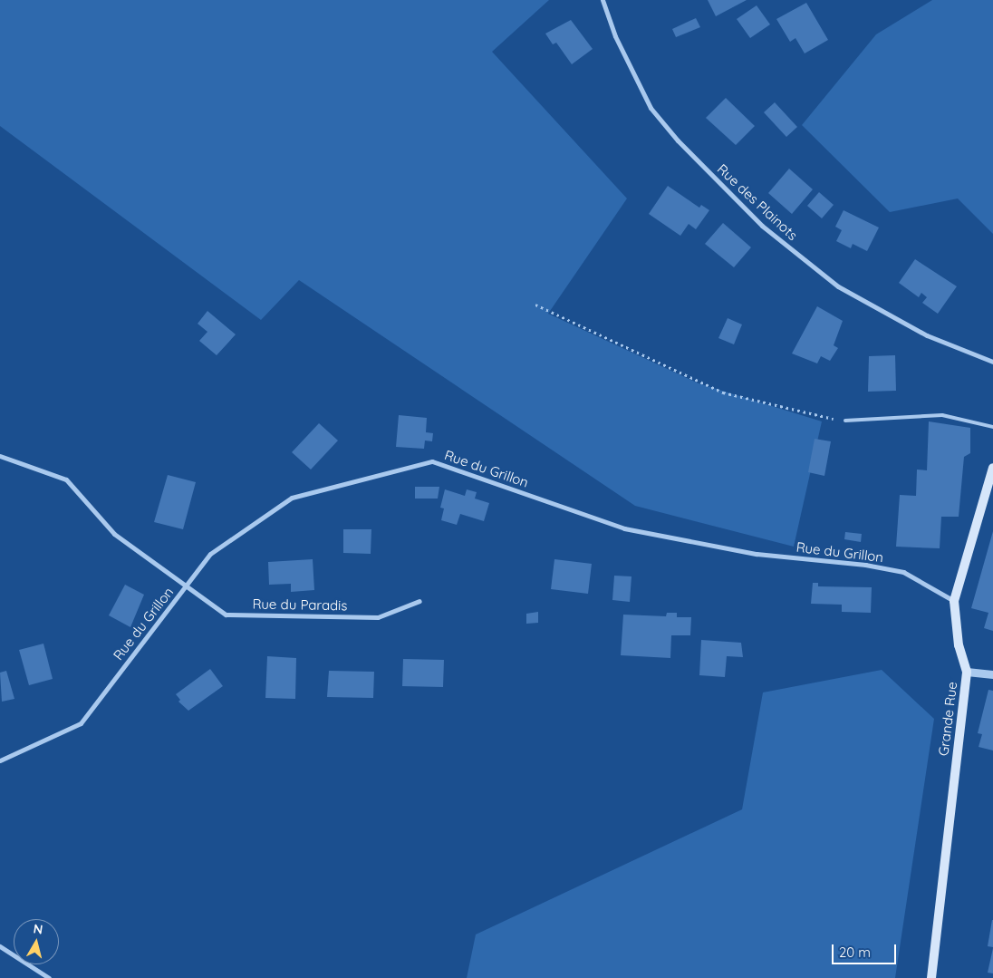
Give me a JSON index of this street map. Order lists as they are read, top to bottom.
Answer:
{
  "streets": {
    "main road": ["Grande Rue"],
    "street": ["Rue des Plainots", "Rue du Grillon", "Rue du Paradis"]
  },
  "crossings": [
    ["Rue du Grillon", "Rue du Paradis"],
    ["Rue du Grillon", "Grande Rue"]
  ],
  "scale_bar": "20 m",
  "north": "top"
}
